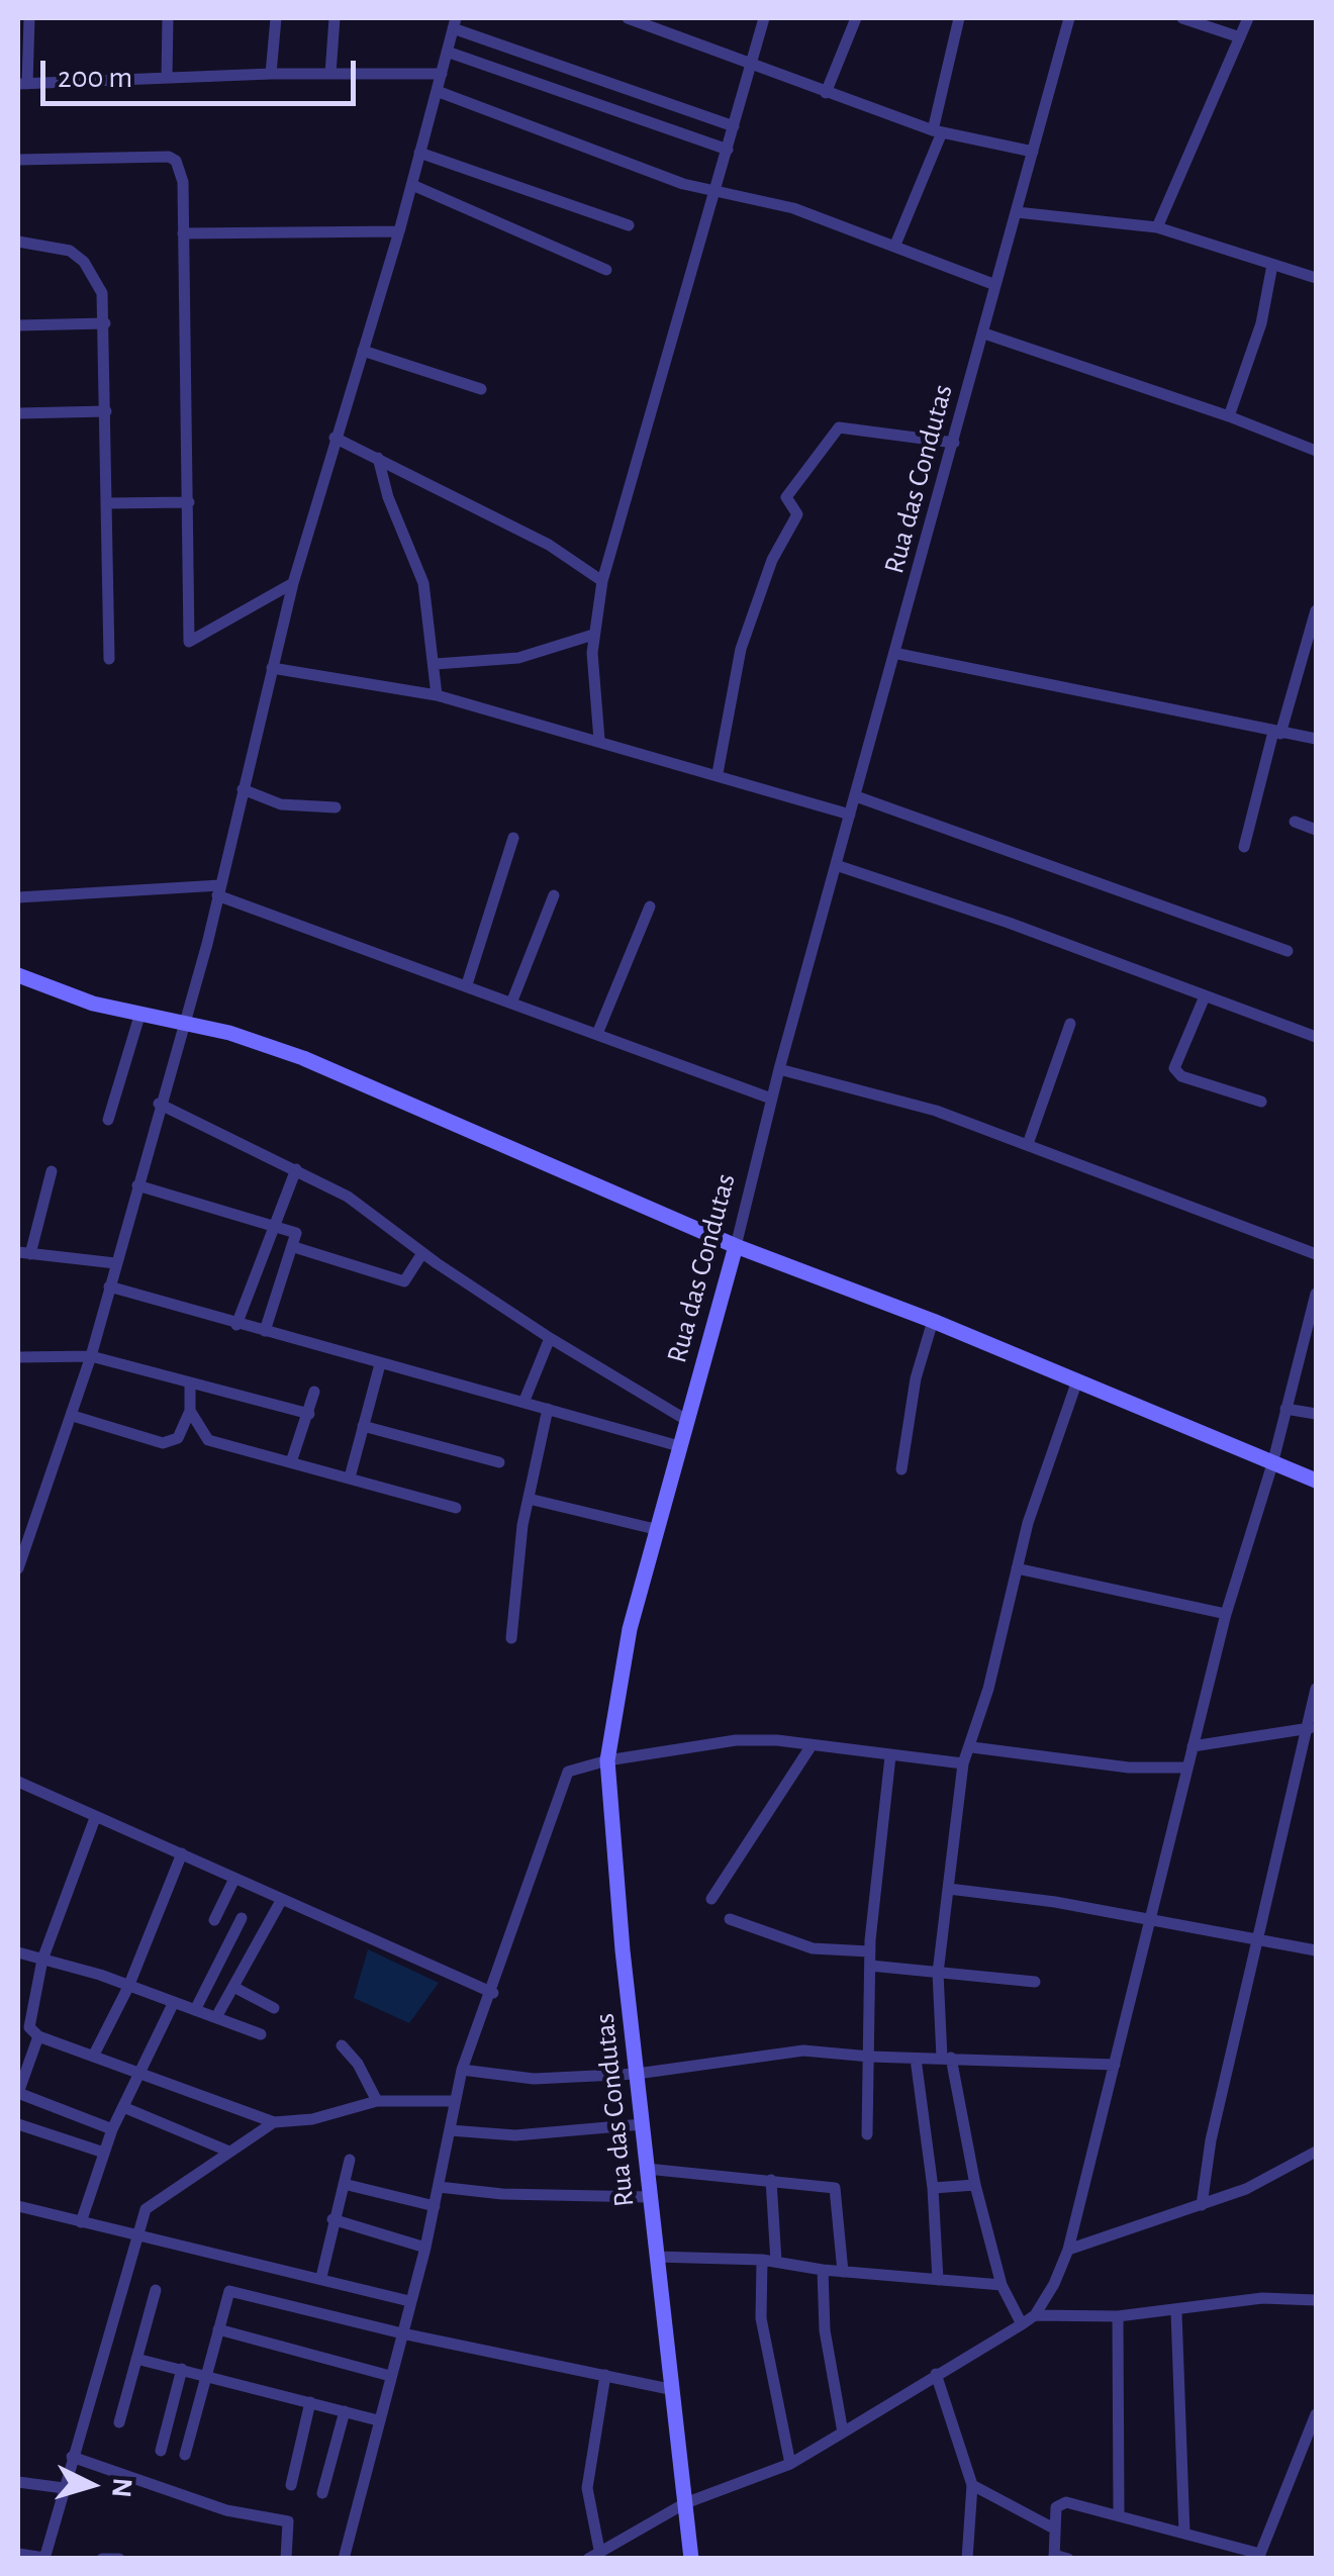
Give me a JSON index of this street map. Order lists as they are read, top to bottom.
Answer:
{
  "streets": {
    "street": ["Rua das Condutas"]
  },
  "scale_bar": "200 m",
  "north": "right"
}
